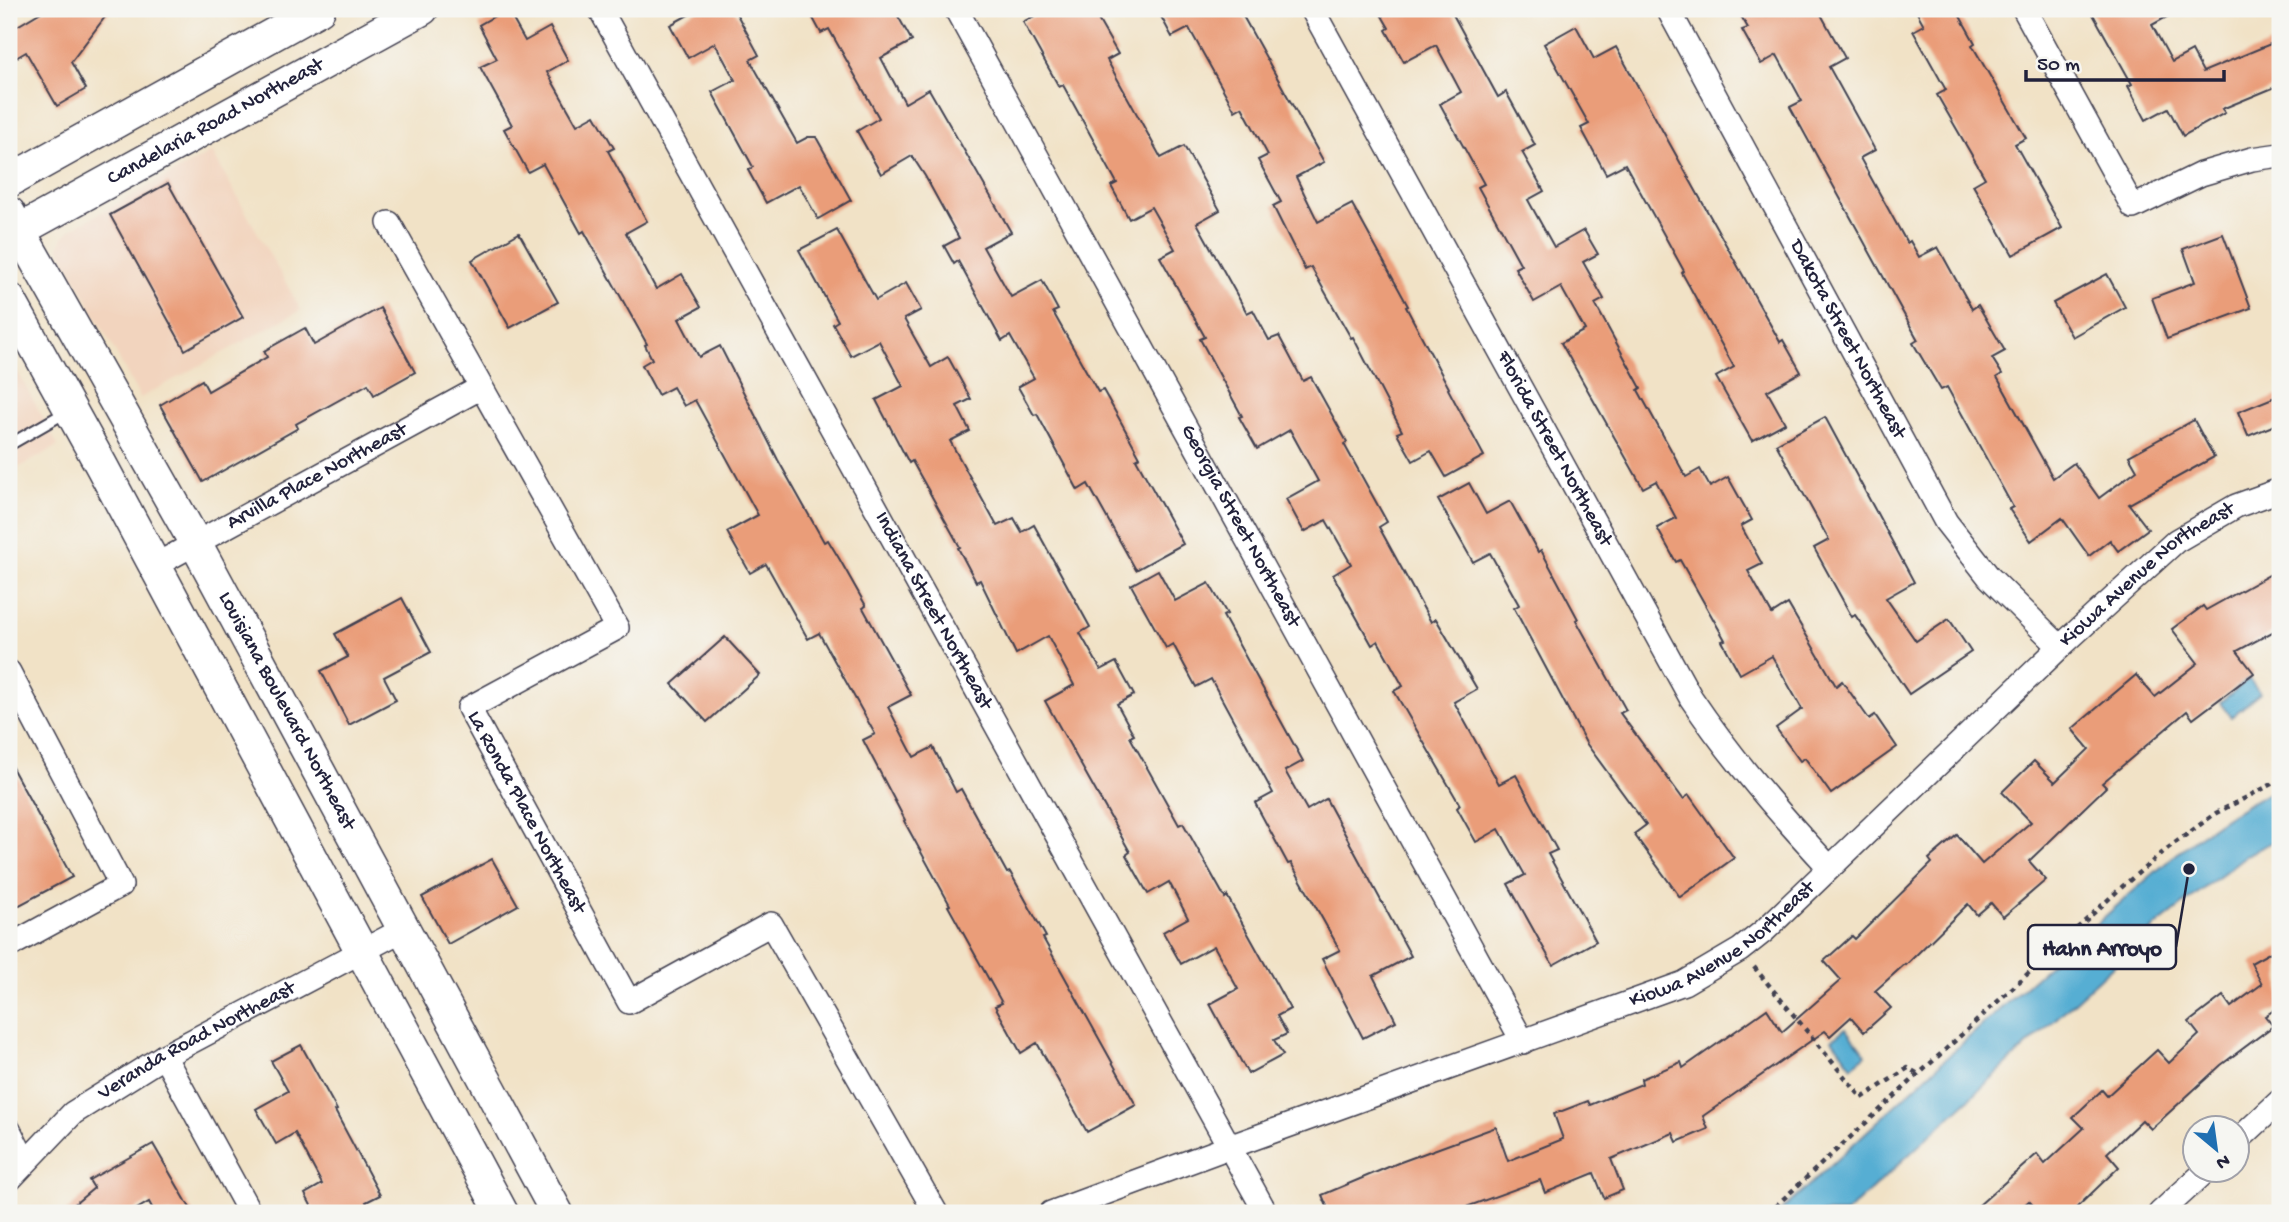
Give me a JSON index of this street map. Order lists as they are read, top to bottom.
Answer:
{
  "streets": {
    "main road": ["Candelaria Road Northeast", "Louisiana Boulevard Northeast"],
    "street": [
      "Dakota Street Northeast",
      "Florida Street Northeast",
      "Arvilla Place Northeast",
      "Georgia Street Northeast",
      "Kiowa Avenue Northeast",
      "Indiana Street Northeast",
      "La Ronda Place Northeast",
      "Veranda Road Northeast"
    ]
  },
  "crossings": [
    ["Candelaria Road Northeast", "Louisiana Boulevard Northeast"],
    ["Dakota Street Northeast", "Kiowa Avenue Northeast"],
    ["Florida Street Northeast", "Kiowa Avenue Northeast"],
    ["Arvilla Place Northeast", "Louisiana Boulevard Northeast"],
    ["Arvilla Place Northeast", "La Ronda Place Northeast"],
    ["Georgia Street Northeast", "Kiowa Avenue Northeast"],
    ["Kiowa Avenue Northeast", "Indiana Street Northeast"],
    ["Louisiana Boulevard Northeast", "Veranda Road Northeast"]
  ],
  "places": ["Hahn Arroyo"],
  "scale_bar": "50 m",
  "north": "bottom right"
}
